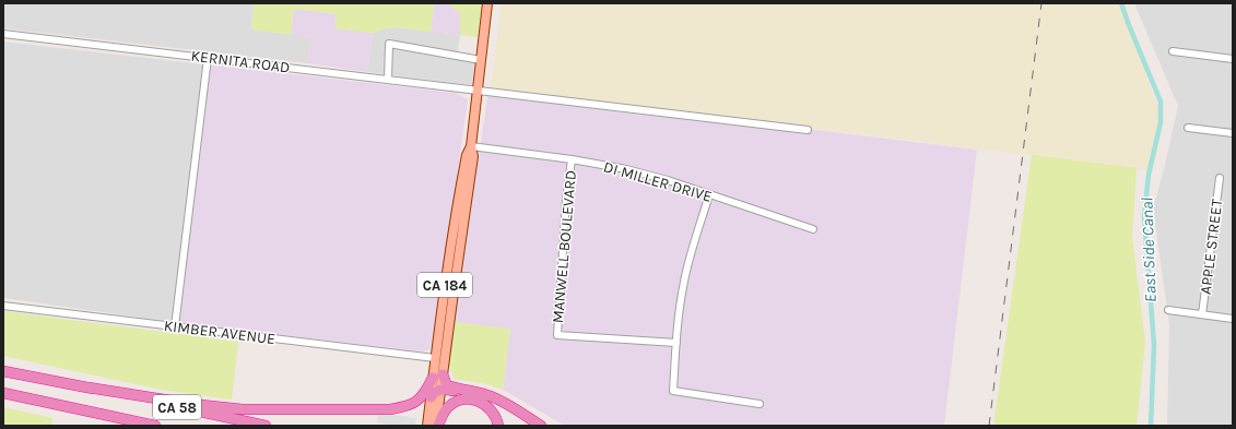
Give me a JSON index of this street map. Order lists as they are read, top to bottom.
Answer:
{
  "streets": {
    "highway": ["CA 58"],
    "main road": ["CA 184"],
    "street": [
      "KERNITA ROAD",
      "DI MILLER DRIVE",
      "MANWELL BOULEVARD",
      "APPLE STREET",
      "KIMBER AVENUE"
    ]
  },
  "crossings": [
    ["KERNITA ROAD", "CA 184"],
    ["DI MILLER DRIVE", "MANWELL BOULEVARD"],
    ["DI MILLER DRIVE", "CA 184"],
    ["CA 184", "KIMBER AVENUE"]
  ],
  "water": ["East Side Canal"]
}
